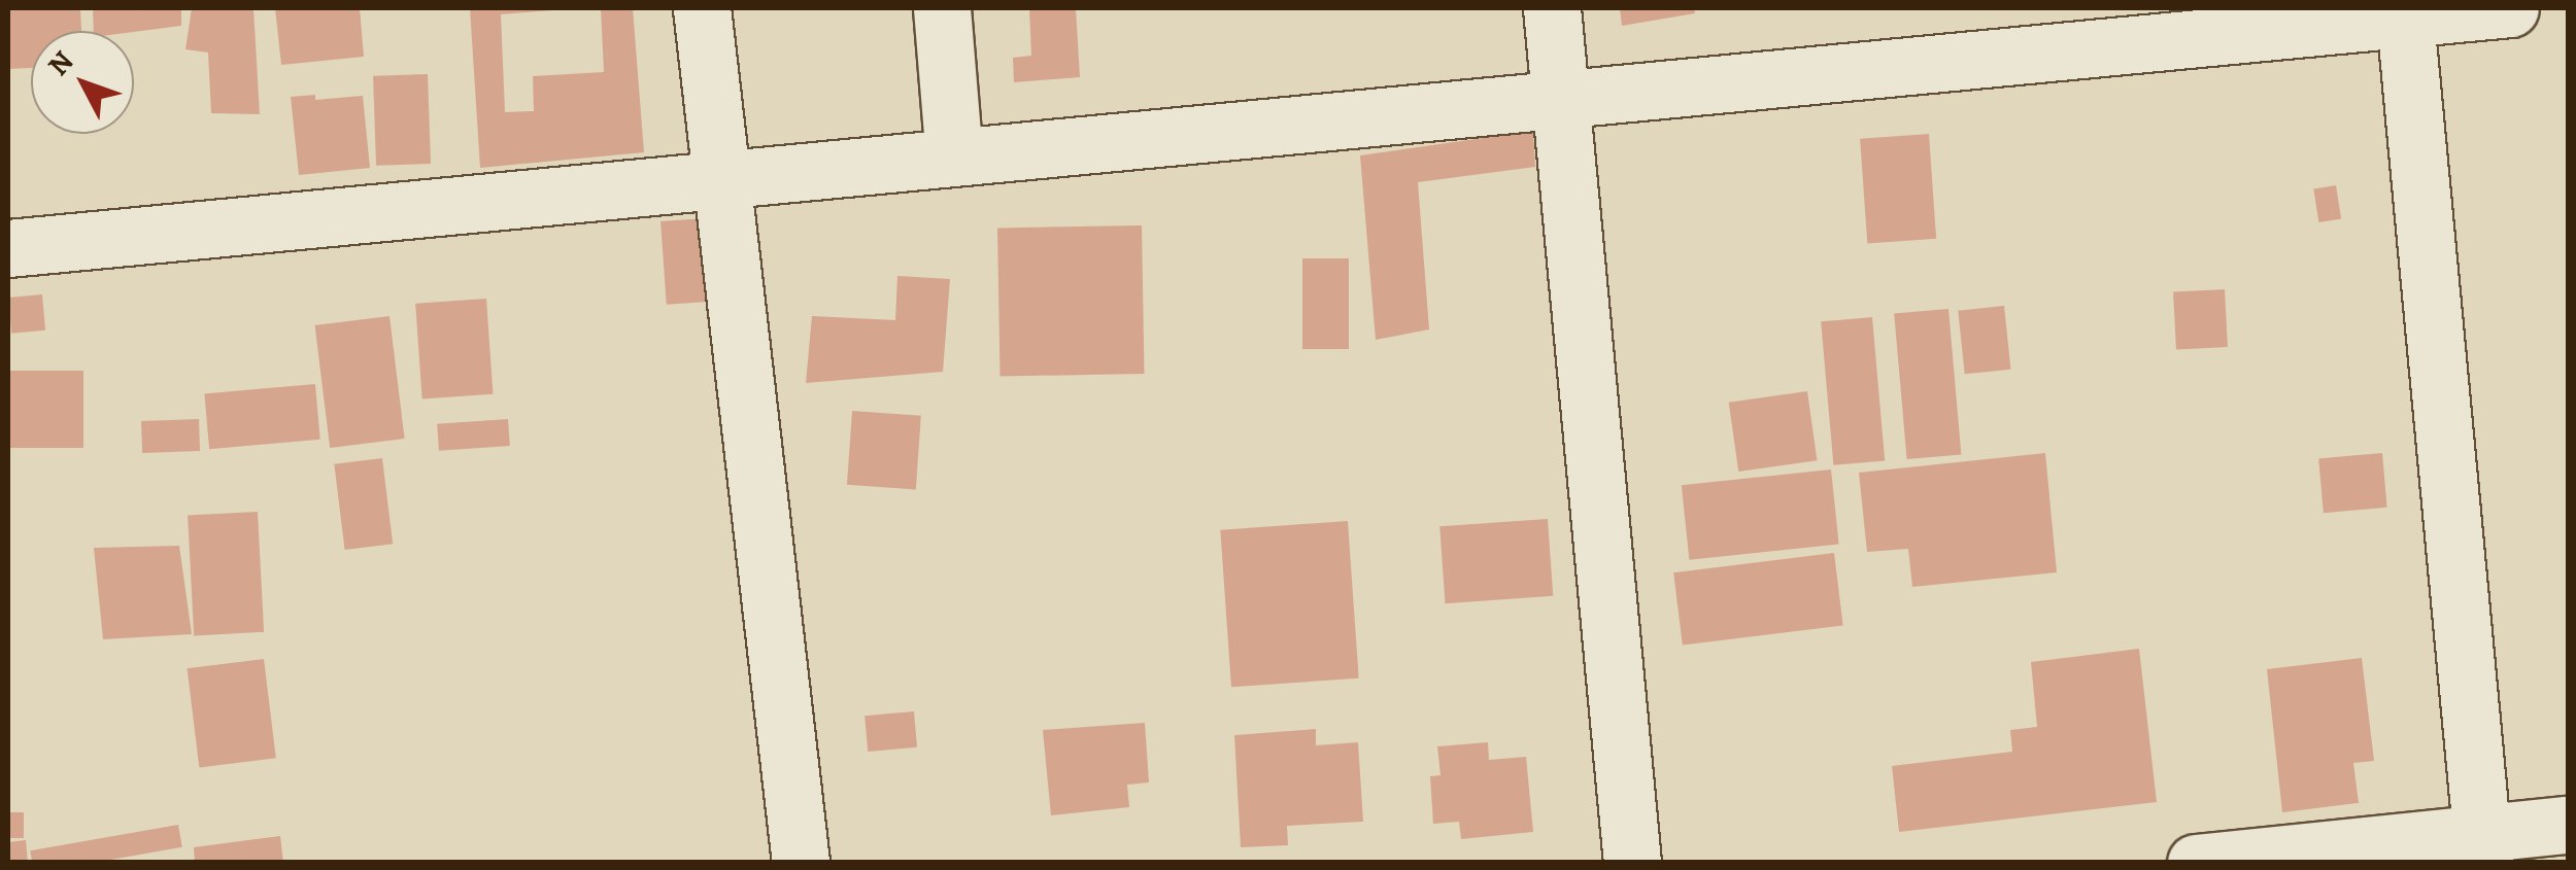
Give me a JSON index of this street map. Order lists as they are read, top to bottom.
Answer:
{
  "north": "top left"
}
